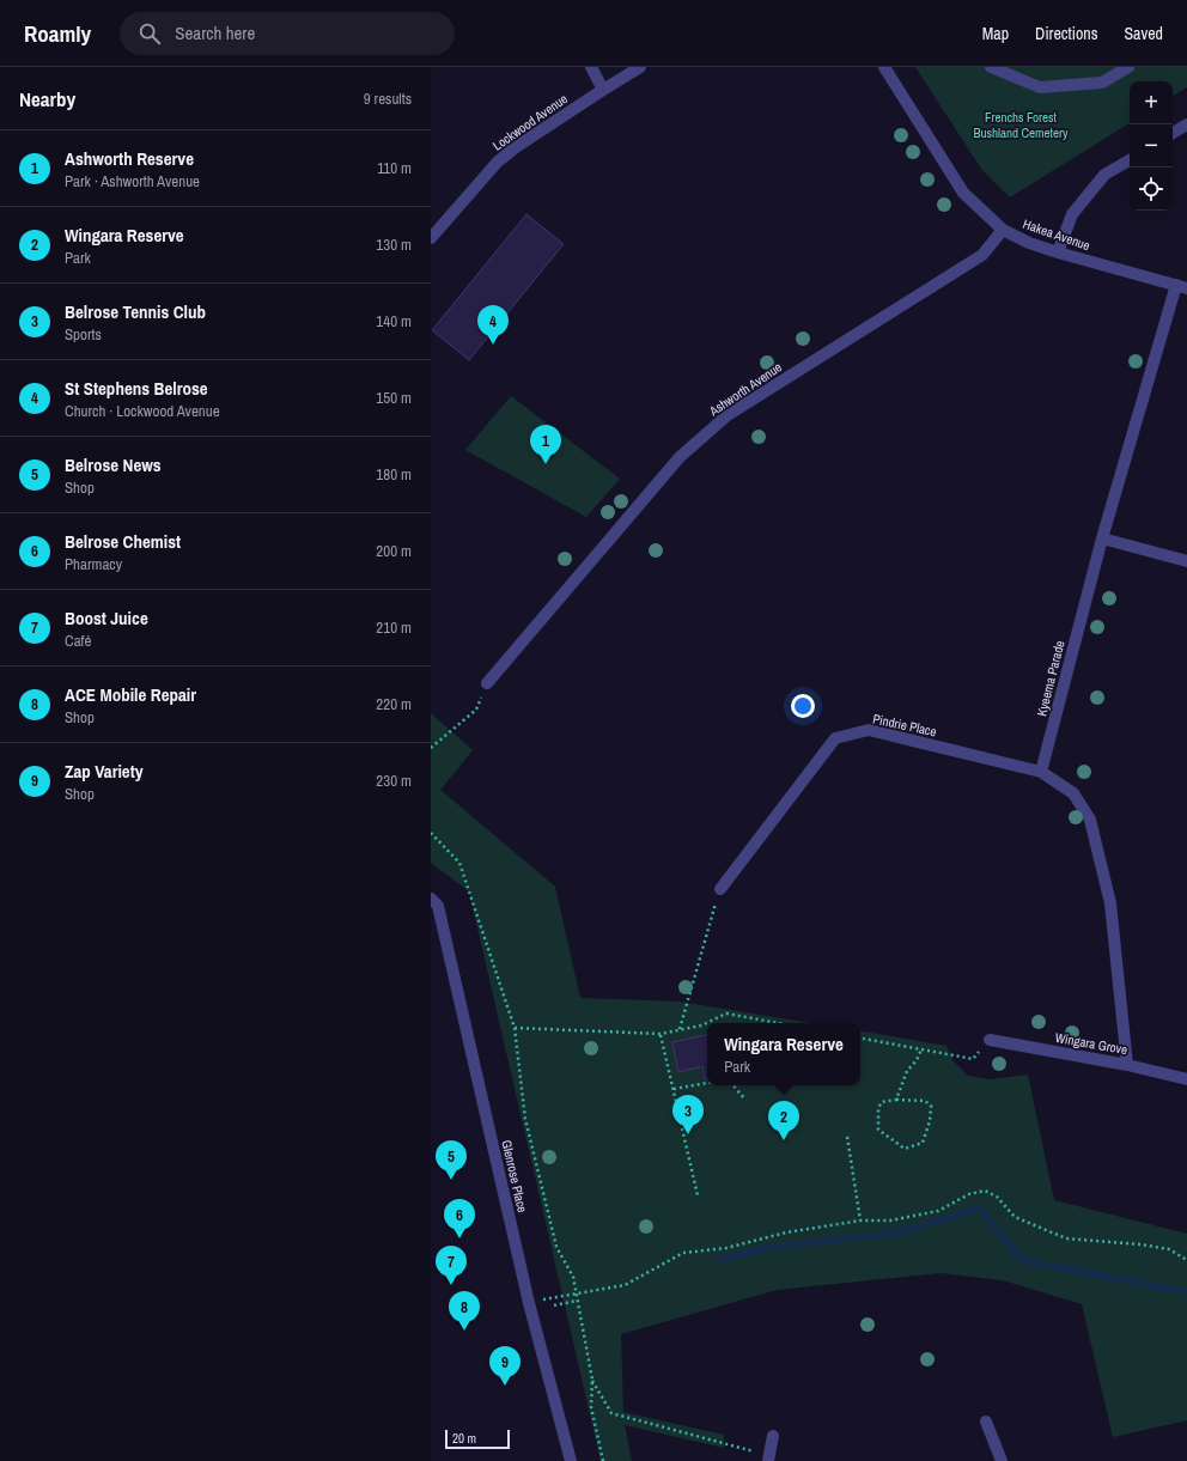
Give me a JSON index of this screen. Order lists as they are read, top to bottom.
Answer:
{
  "streets": {
    "street": [
      "Lockwood Avenue",
      "Hakea Avenue",
      "Ashworth Avenue",
      "Kyeema Parade",
      "Pindrie Place",
      "Wingara Grove",
      "Glenrose Place"
    ]
  },
  "crossings": [
    ["Hakea Avenue", "Ashworth Avenue"],
    ["Hakea Avenue", "Kyeema Parade"],
    ["Kyeema Parade", "Pindrie Place"]
  ],
  "parks": ["Frenchs Forest Bushland Cemetery"],
  "scale_bar": "20 m",
  "page": {
    "header": "Roamly",
    "search": "Search here",
    "nav": ["Map", "Directions", "Saved"],
    "heading": ["Nearby", "9 results"],
    "map_buttons": ["+", "−"],
    "list": [
      {
        "mark": "1",
        "name": "Ashworth Reserve",
        "note": "Park · Ashworth Avenue",
        "value": "110 m"
      },
      {
        "mark": "2",
        "name": "Wingara Reserve",
        "note": "Park",
        "value": "130 m"
      },
      {
        "mark": "3",
        "name": "Belrose Tennis Club",
        "note": "Sports",
        "value": "140 m"
      },
      {
        "mark": "4",
        "name": "St Stephens Belrose",
        "note": "Church · Lockwood Avenue",
        "value": "150 m"
      },
      {
        "mark": "5",
        "name": "Belrose News",
        "note": "Shop",
        "value": "180 m"
      },
      {
        "mark": "6",
        "name": "Belrose Chemist",
        "note": "Pharmacy",
        "value": "200 m"
      },
      {
        "mark": "7",
        "name": "Boost Juice",
        "note": "Café",
        "value": "210 m"
      },
      {
        "mark": "8",
        "name": "ACE Mobile Repair",
        "note": "Shop",
        "value": "220 m"
      },
      {
        "mark": "9",
        "name": "Zap Variety",
        "note": "Shop",
        "value": "230 m"
      }
    ],
    "pins": [
      "4",
      "1",
      "3",
      "2",
      "5",
      "6",
      "7",
      "8",
      "9"
    ],
    "popup": ["Wingara Reserve", "Park"],
    "scale": "20 m"
  }
}
